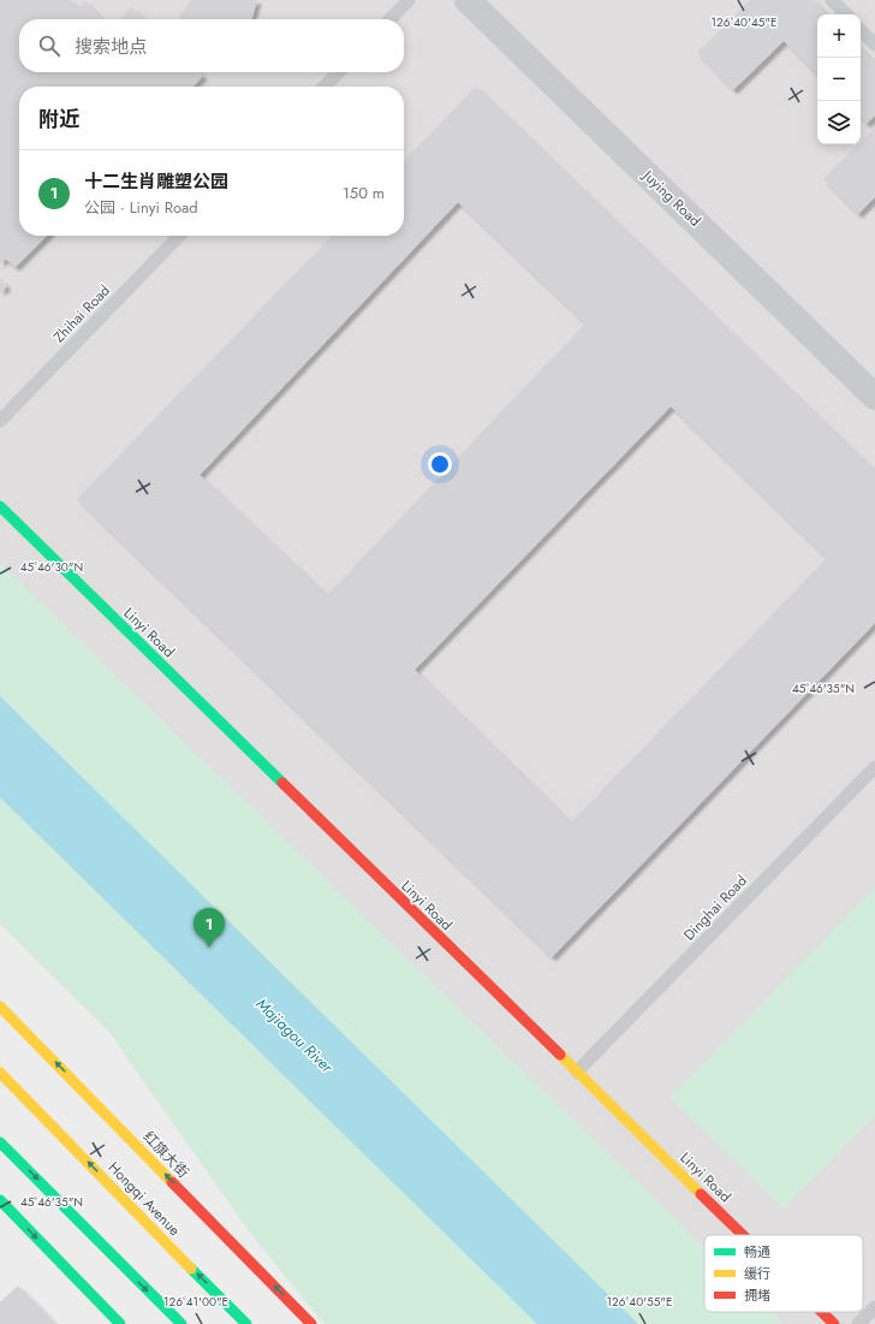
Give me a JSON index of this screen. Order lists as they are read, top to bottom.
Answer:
{
  "streets": {
    "main road": ["Linyi Road", "红旗大街", "Hongqi Avenue"],
    "street": ["Juying Road"],
    "lane": ["Zhihai Road", "Dinghai Road"]
  },
  "crossings": [
    ["Linyi Road", "Dinghai Road"]
  ],
  "water": ["Majiagou River"],
  "legend": ["畅通", "缓行", "拥堵"],
  "page": {
    "map_buttons": ["+", "−"],
    "search": "搜索地点",
    "heading": "附近",
    "list": [
      {
        "mark": "1",
        "name": "十二生肖雕塑公园",
        "note": "公园 · Linyi Road",
        "value": "150 m"
      }
    ],
    "pins": "1"
  },
  "coordinates": [
    "126°40'45\"E",
    "45°46'30\"N",
    "45°46'35\"N",
    "126°41'00\"E",
    "126°40'55\"E"
  ]
}
